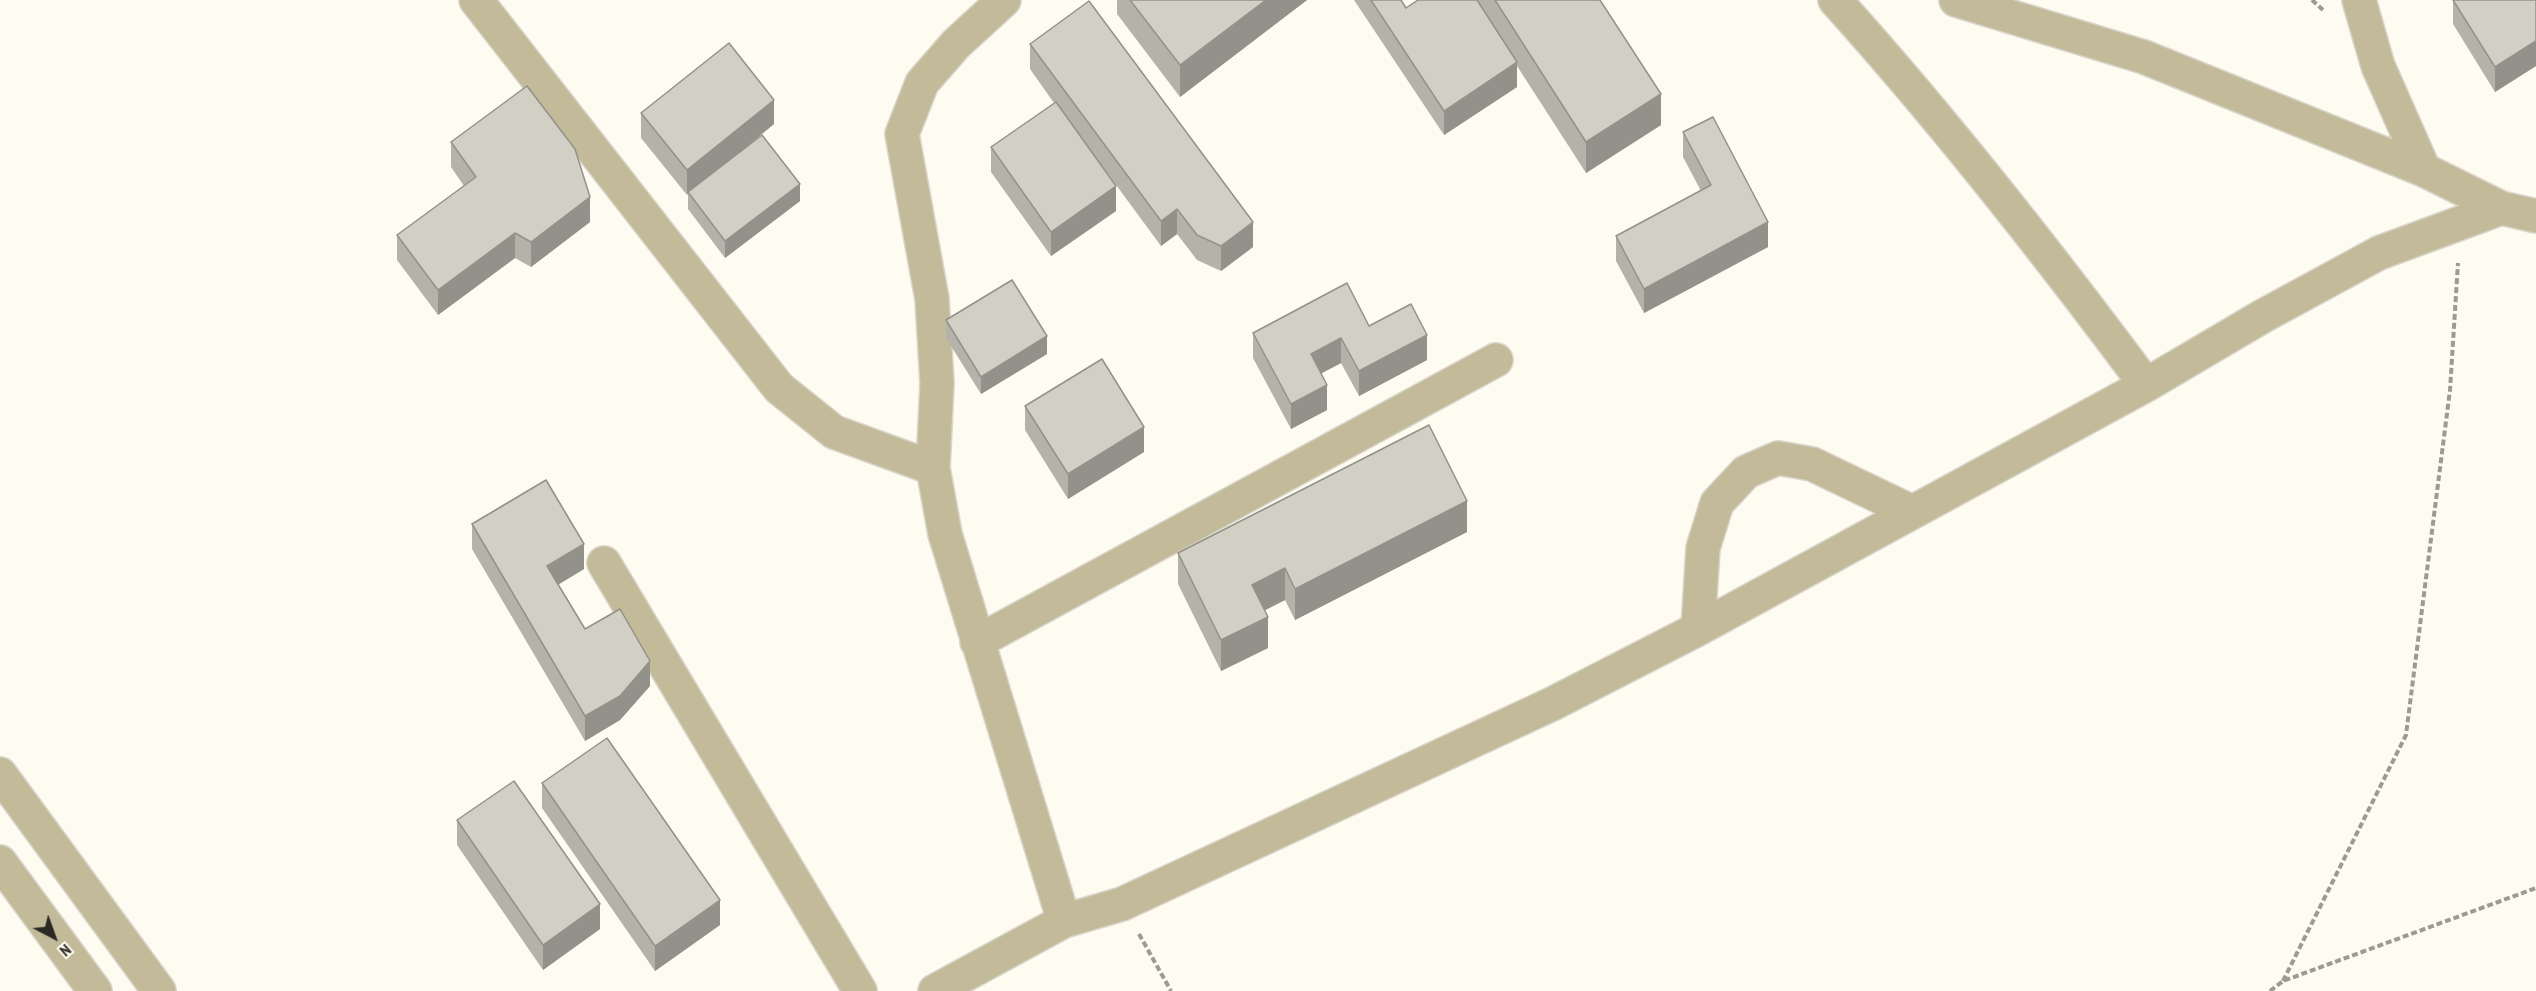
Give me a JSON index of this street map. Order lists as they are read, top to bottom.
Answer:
{
  "north": "bottom right"
}
